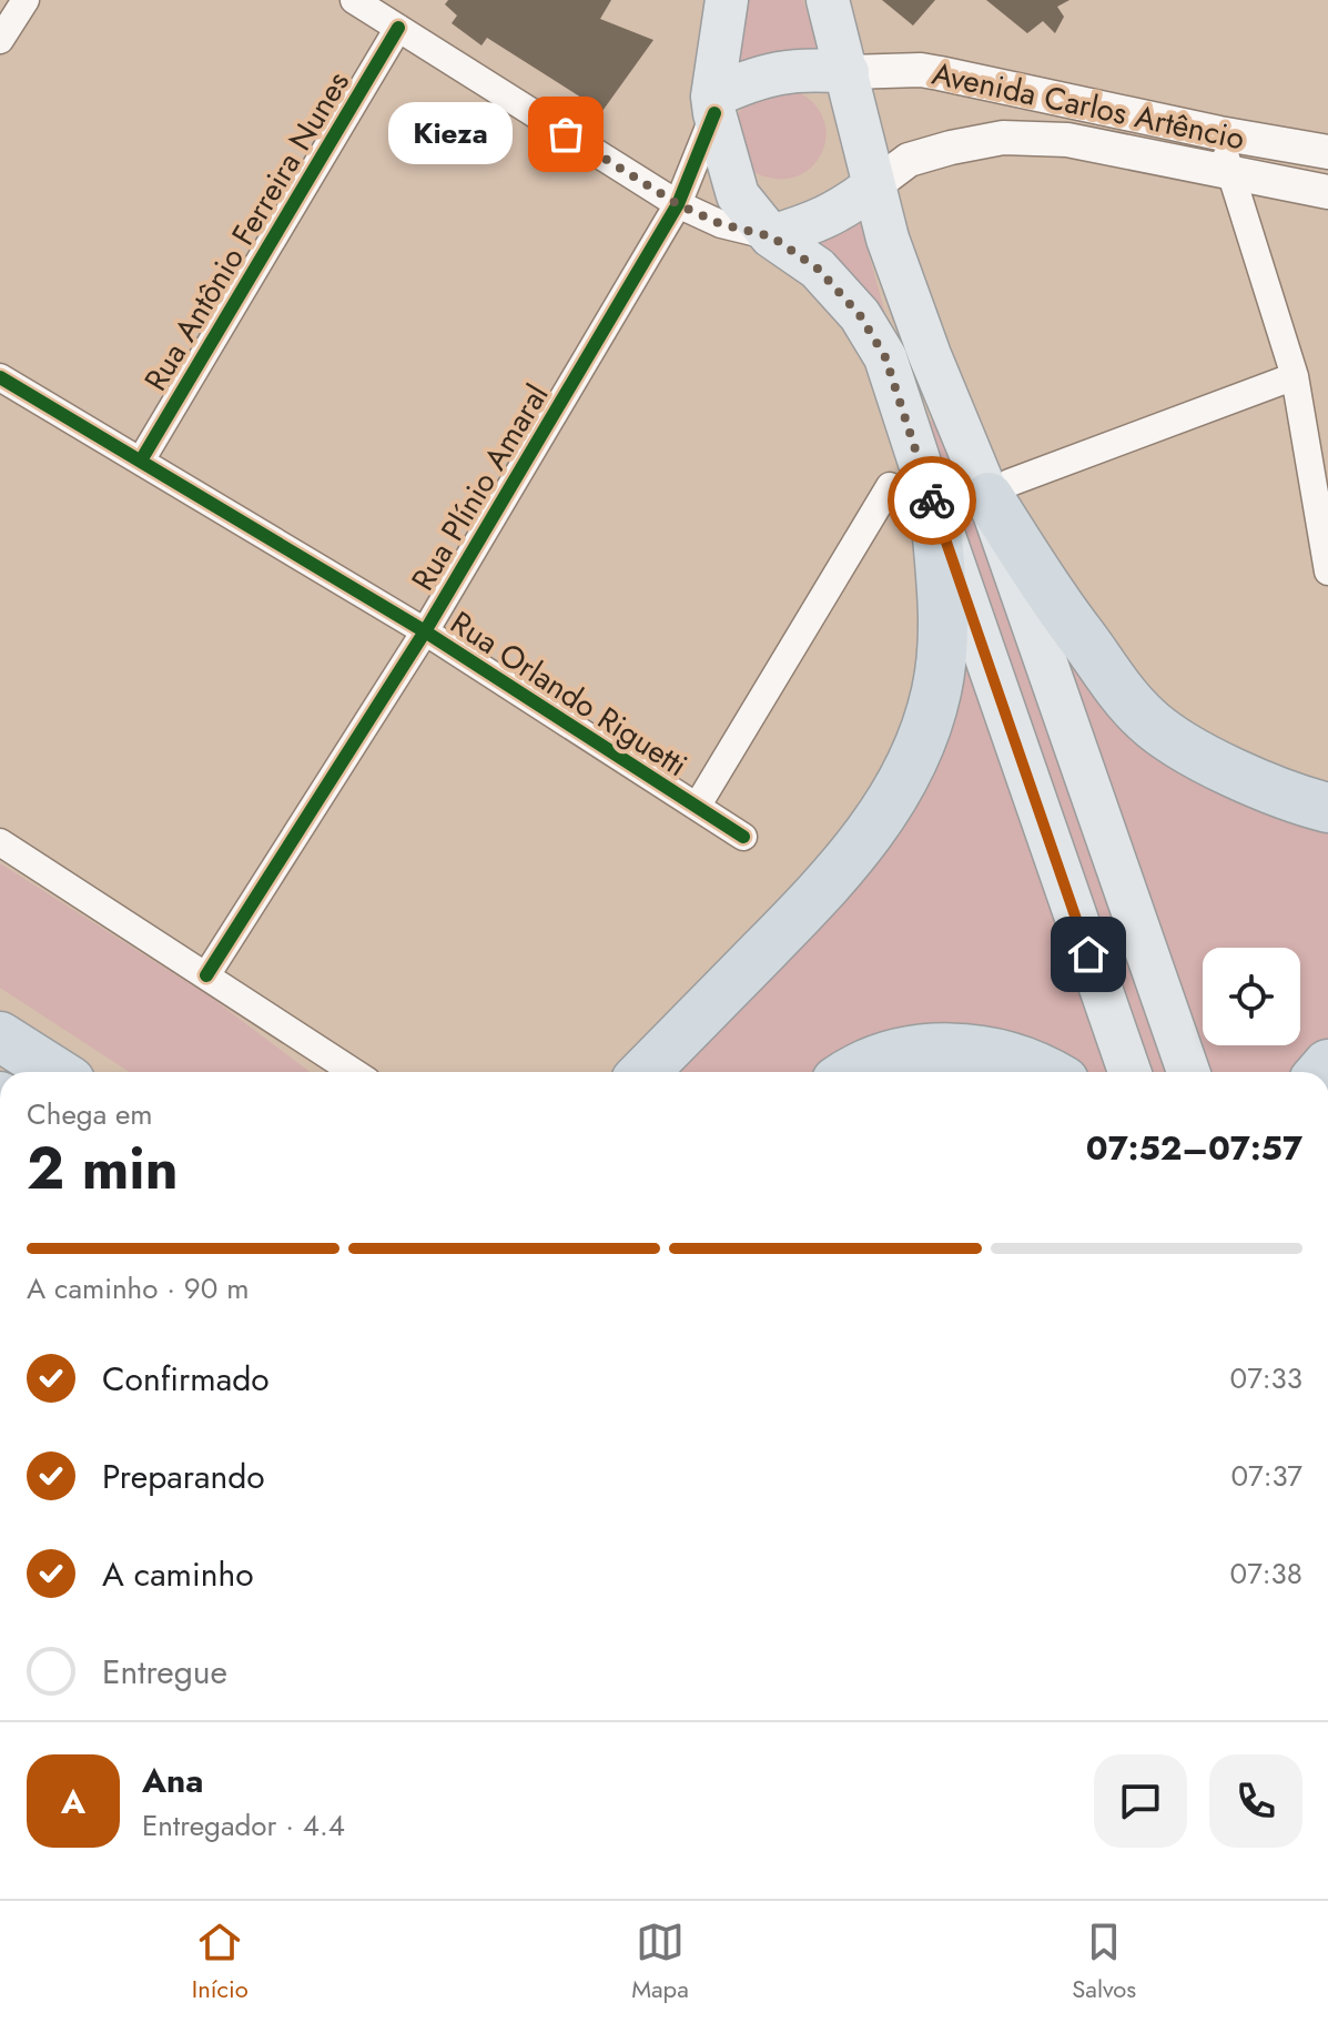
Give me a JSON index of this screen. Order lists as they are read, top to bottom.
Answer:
{
  "streets": {
    "street": [
      "Avenida Carlos Artêncio",
      "Rua Antônio Ferreira Nunes",
      "Rua Plínio Amaral",
      "Rua Orlando Riguetti"
    ]
  },
  "crossings": [
    ["Avenida Carlos Artêncio", "Rua Plínio Amaral"],
    ["Rua Antônio Ferreira Nunes", "Rua Orlando Riguetti"],
    ["Rua Plínio Amaral", "Rua Orlando Riguetti"]
  ],
  "places": ["Kieza"],
  "page": {
    "bubble": "Kieza",
    "heading": ["2 min", "Chega em", "07:52–07:57"],
    "panel": ["Ana", "Entregador · 4.4"],
    "bar": "A caminho · 90 m",
    "list": [
      ["Confirmado", "07:33"],
      ["Preparando", "07:37"],
      ["A caminho", "07:38"],
      "Entregue"
    ],
    "round": "A",
    "tabs": ["Início", "Mapa", "Salvos"]
  }
}
